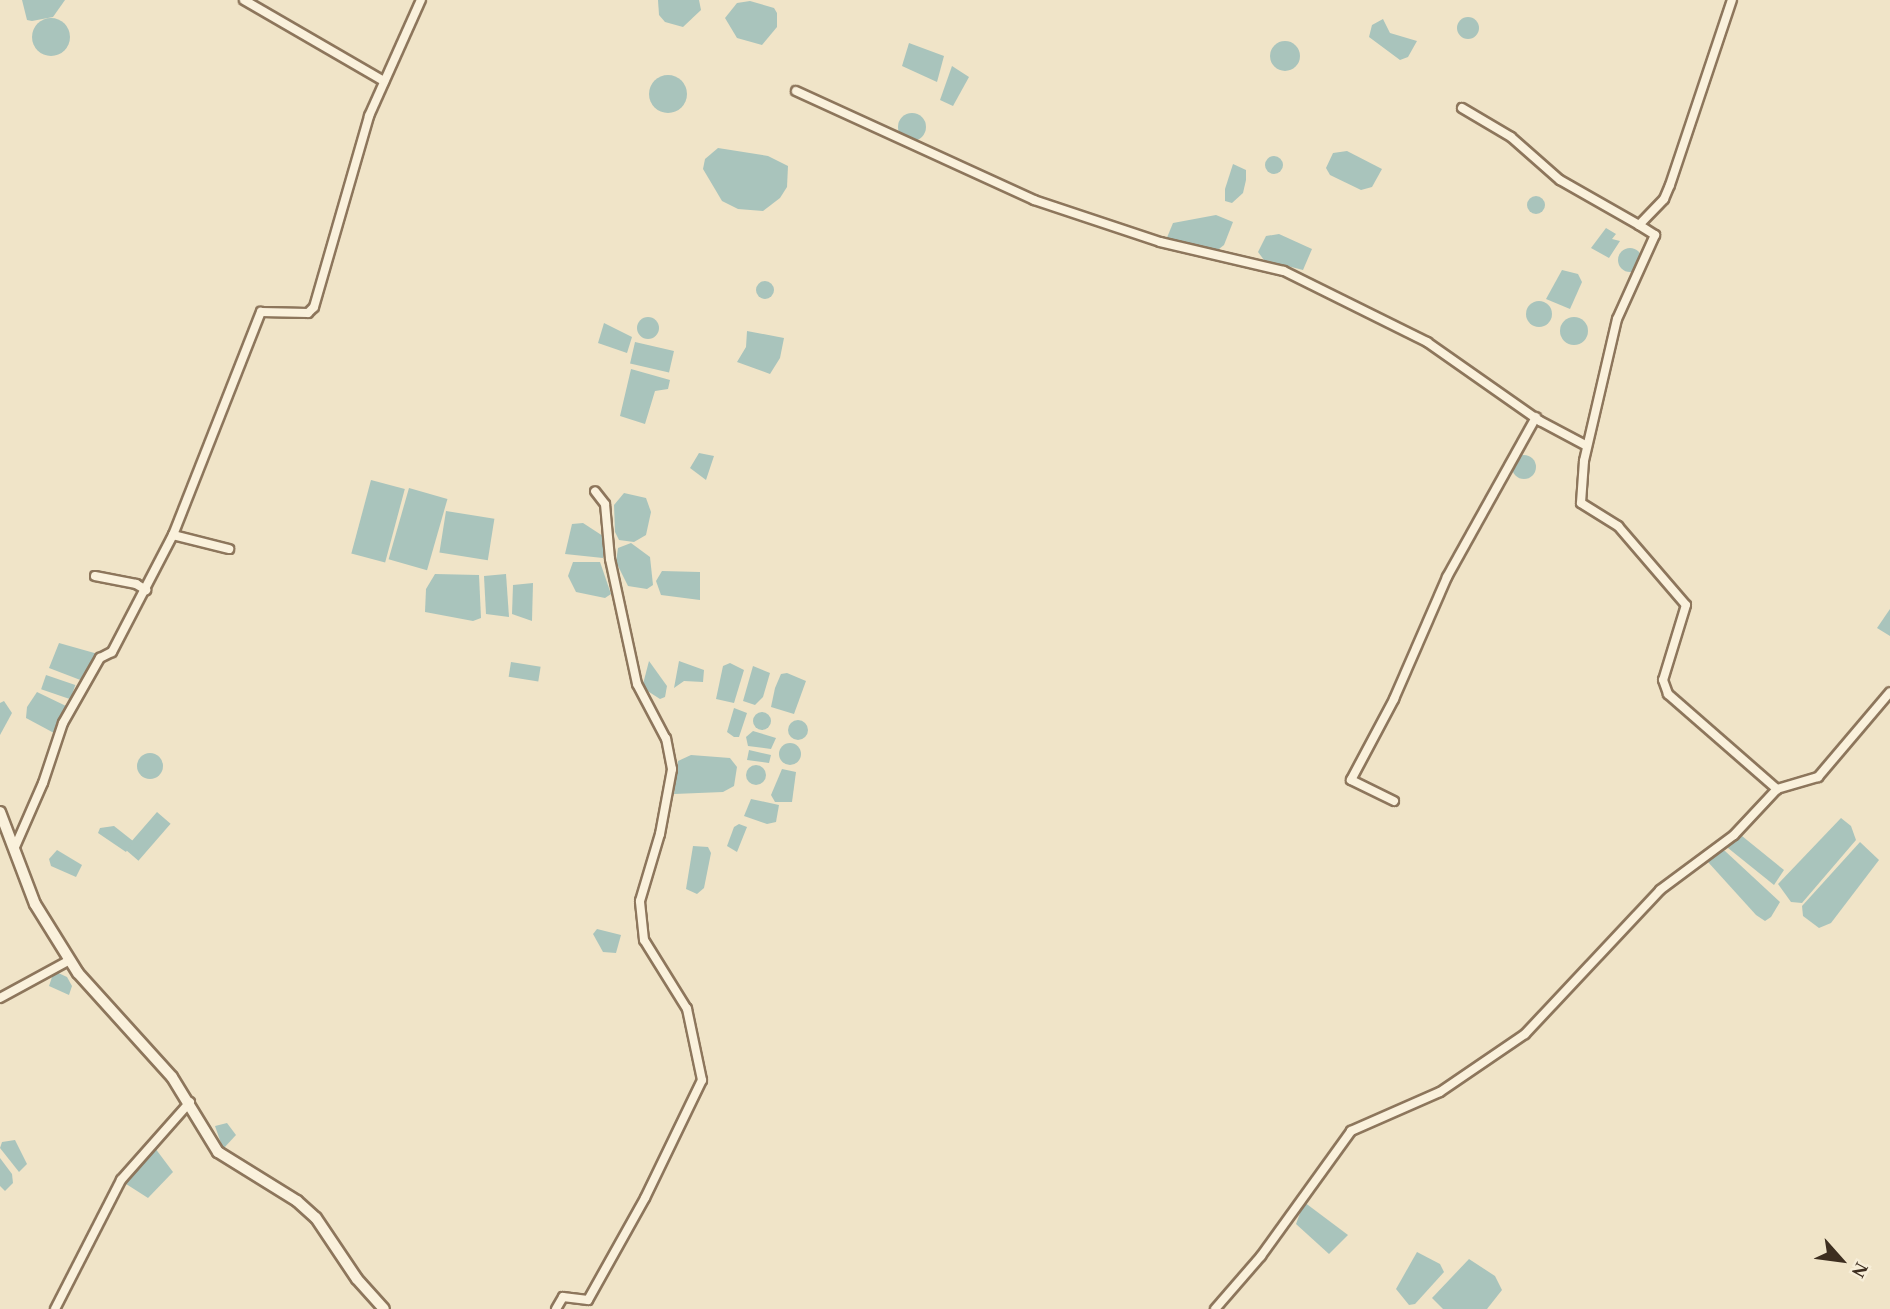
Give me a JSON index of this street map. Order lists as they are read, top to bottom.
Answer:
{
  "north": "bottom right"
}
